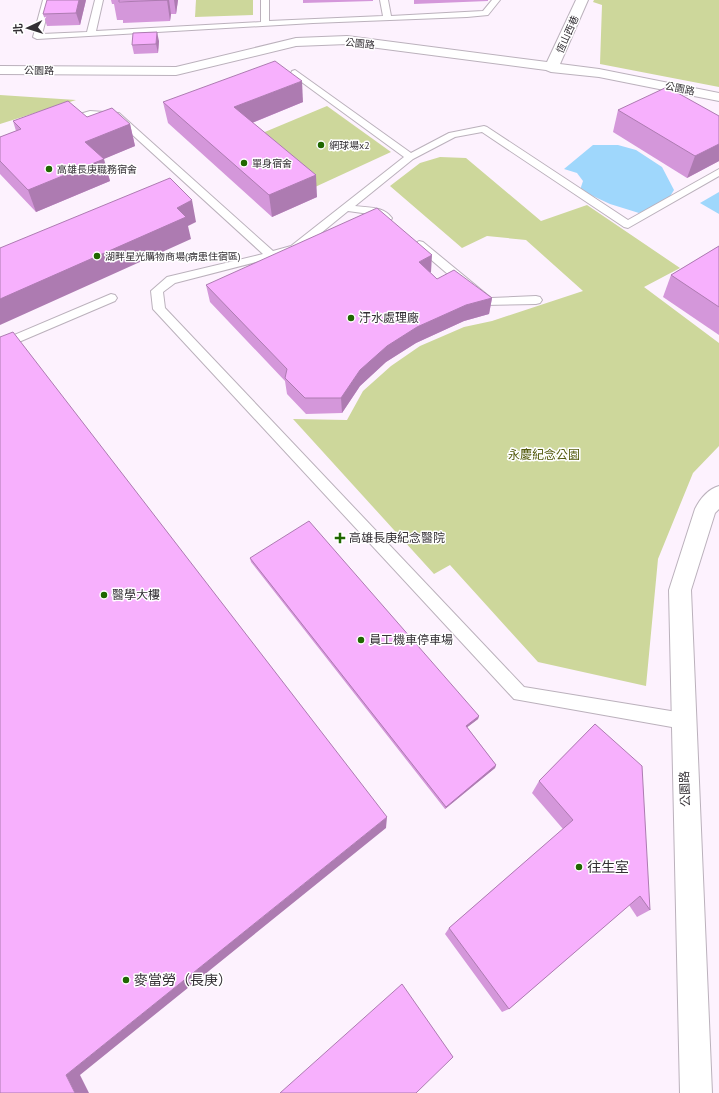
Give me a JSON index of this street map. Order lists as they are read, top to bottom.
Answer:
{
  "streets": {
    "street": ["恆山西巷", "公園路"]
  },
  "crossings": [
    ["恆山西巷", "公園路"]
  ],
  "parks": ["永慶紀念公園"],
  "places": {
    "other": [
      "網球場x2",
      "單身宿舍",
      "高雄長庚職務宿舍",
      "湖畔星光購物商場(病患住宿區)",
      "汙水處理廠",
      "醫學大樓",
      "員工機車停車場",
      "往生室",
      "麥當勞（長庚）"
    ],
    "health": ["高雄長庚紀念醫院"]
  },
  "north": "left"
}
